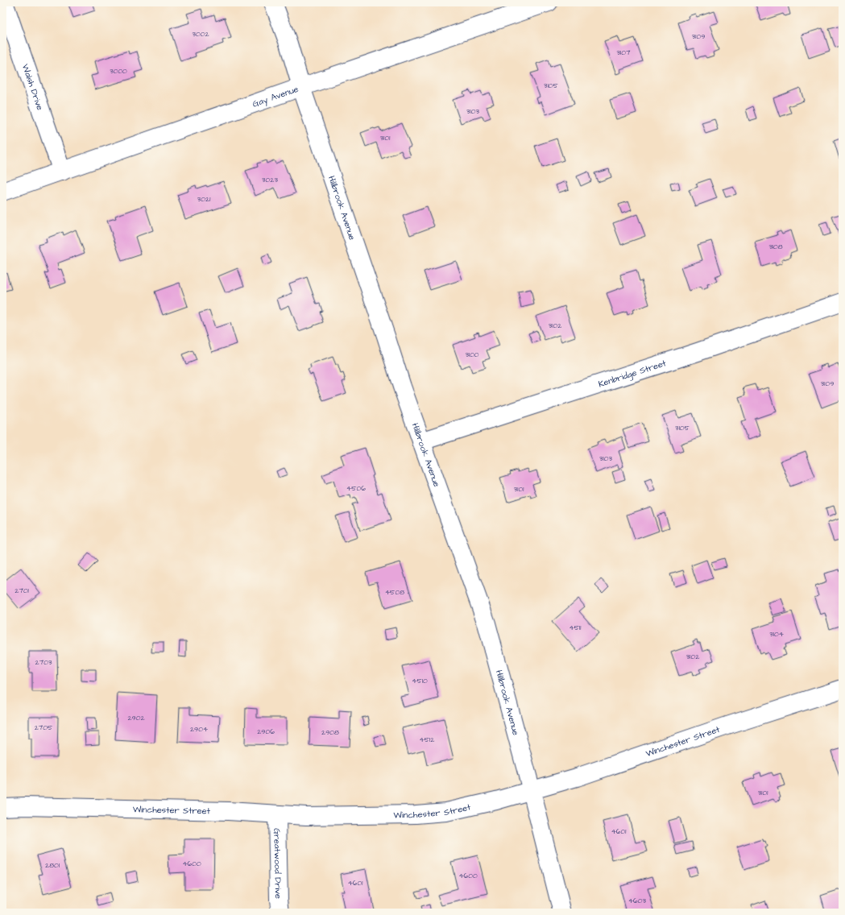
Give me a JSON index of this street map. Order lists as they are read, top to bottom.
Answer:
{
  "streets": {
    "street": [
      "Walsh Drive",
      "Gay Avenue",
      "Hillbrook Avenue",
      "Kenbridge Street",
      "Winchester Street",
      "Greatwood Drive"
    ]
  },
  "crossings": [
    ["Walsh Drive", "Gay Avenue"],
    ["Gay Avenue", "Hillbrook Avenue"],
    ["Hillbrook Avenue", "Kenbridge Street"],
    ["Hillbrook Avenue", "Winchester Street"],
    ["Winchester Street", "Greatwood Drive"]
  ],
  "house_numbers": [
    "3002",
    "3109",
    "3107",
    "3000",
    "3105",
    "3103",
    "3101",
    "3023",
    "3021",
    "3108",
    "3102",
    "3100",
    "3109",
    "3105",
    "3103",
    "4506",
    "3101",
    "2701",
    "4508",
    "4511",
    "3104",
    "3102",
    "2703",
    "4510",
    "2902",
    "2705",
    "2904",
    "2906",
    "2908",
    "4512",
    "3101",
    "4601",
    "4600",
    "2801",
    "4600",
    "4601",
    "4603"
  ]
}
